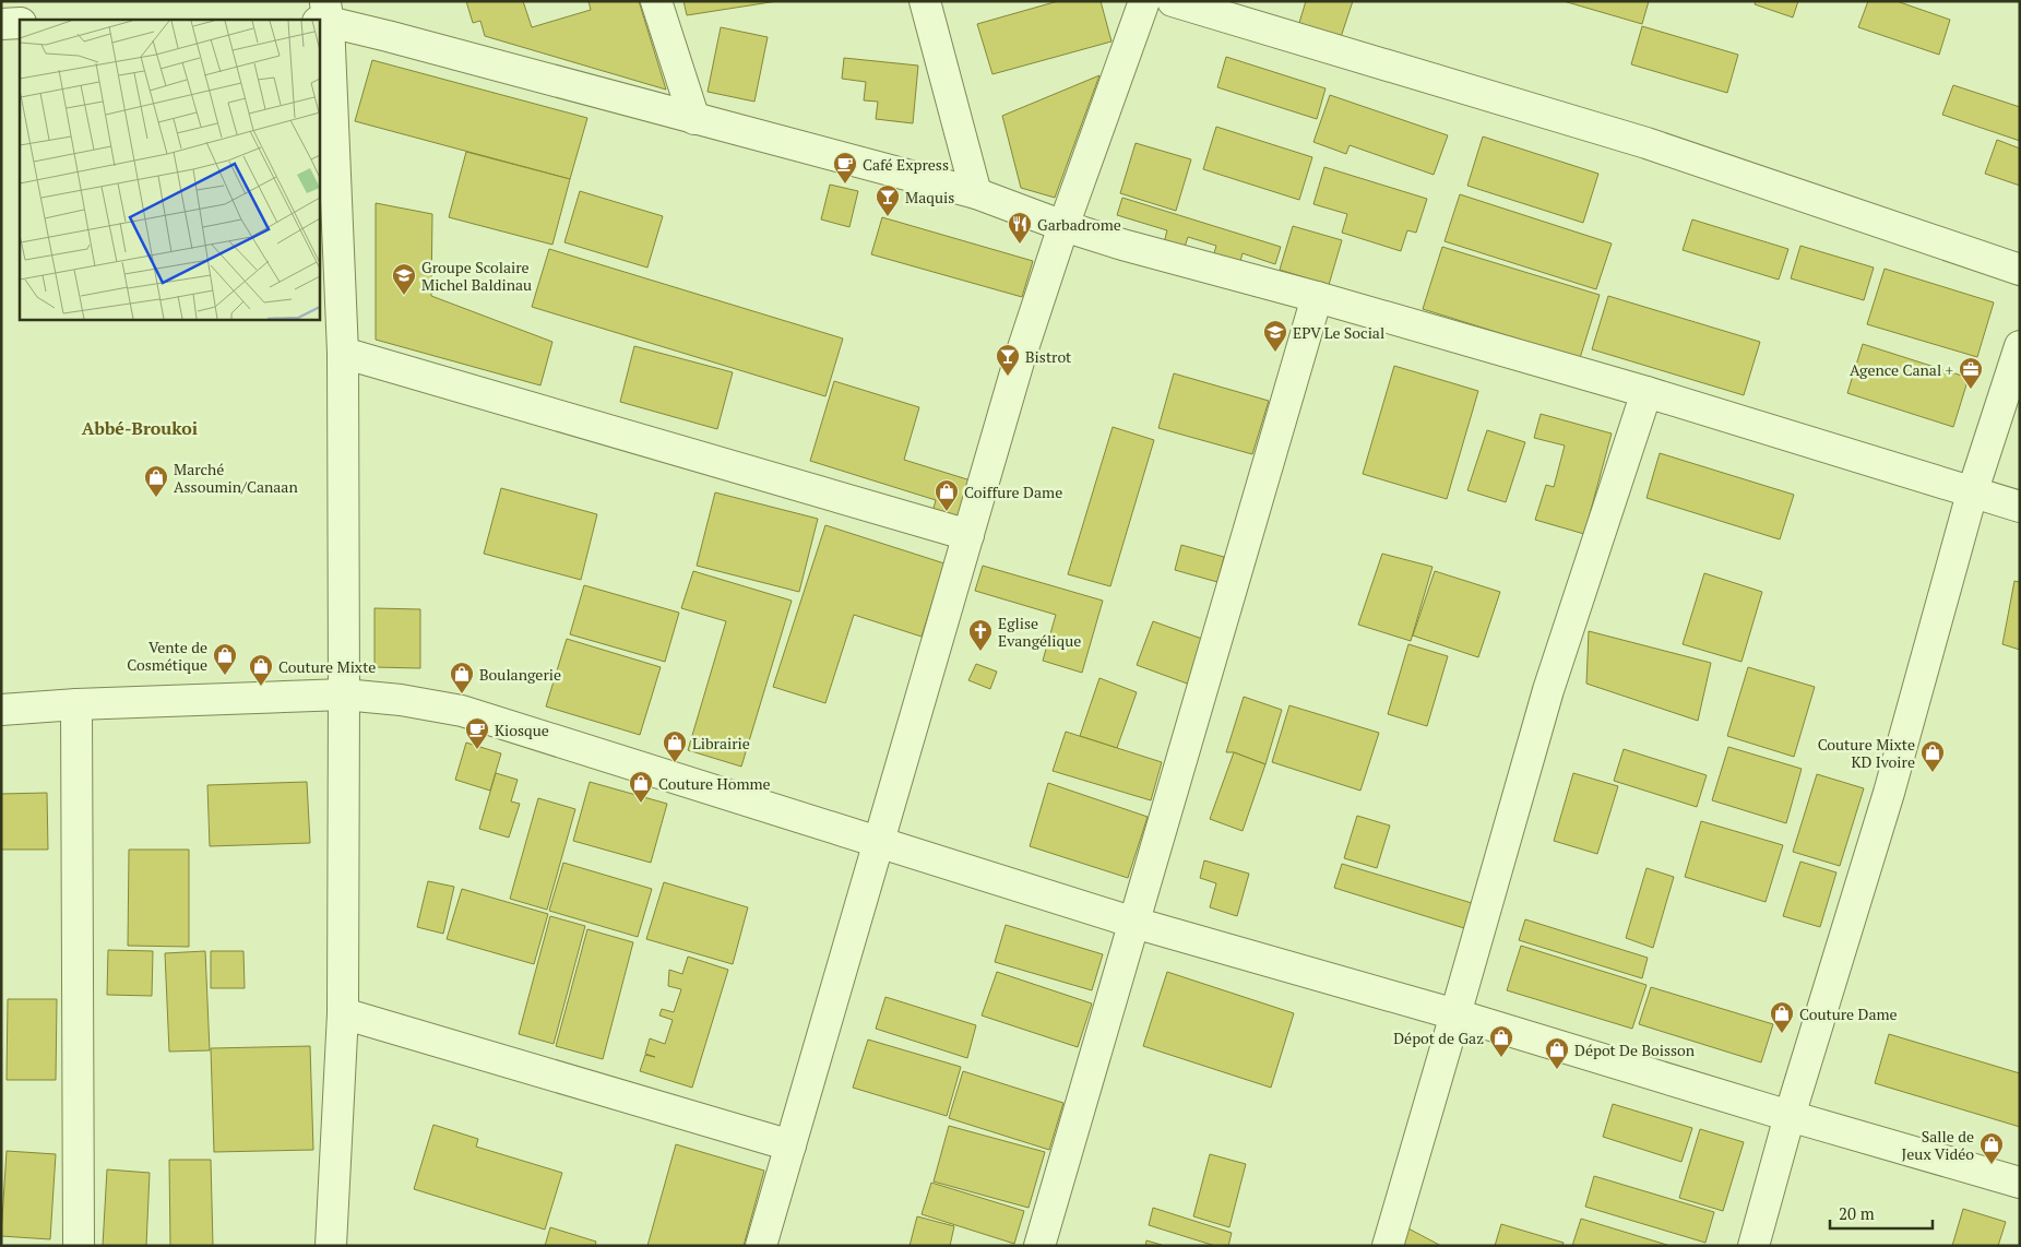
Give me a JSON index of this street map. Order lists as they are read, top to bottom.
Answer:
{
  "districts": ["Abbé-Broukoi"],
  "places": {
    "cafe": ["Café Express", "Kiosque"],
    "bar": ["Maquis", "Bistrot"],
    "restaurant": ["Garbadrome"],
    "school or university": ["Groupe Scolaire Michel Baldinau", "EPV Le Social"],
    "office": ["Agence Canal +"],
    "shop": [
      "Marché Assoumin/Canaan",
      "Coiffure Dame",
      "Vente de Cosmétique",
      "Couture Mixte",
      "Boulangerie",
      "Librairie",
      "Couture Mixte KD Ivoire",
      "Couture Homme",
      "Couture Dame",
      "Dépot de Gaz",
      "Dépot De Boisson",
      "Salle de Jeux Vidéo"
    ],
    "church": ["Eglise Evangélique"]
  },
  "scale_bar": "20 m"
}
